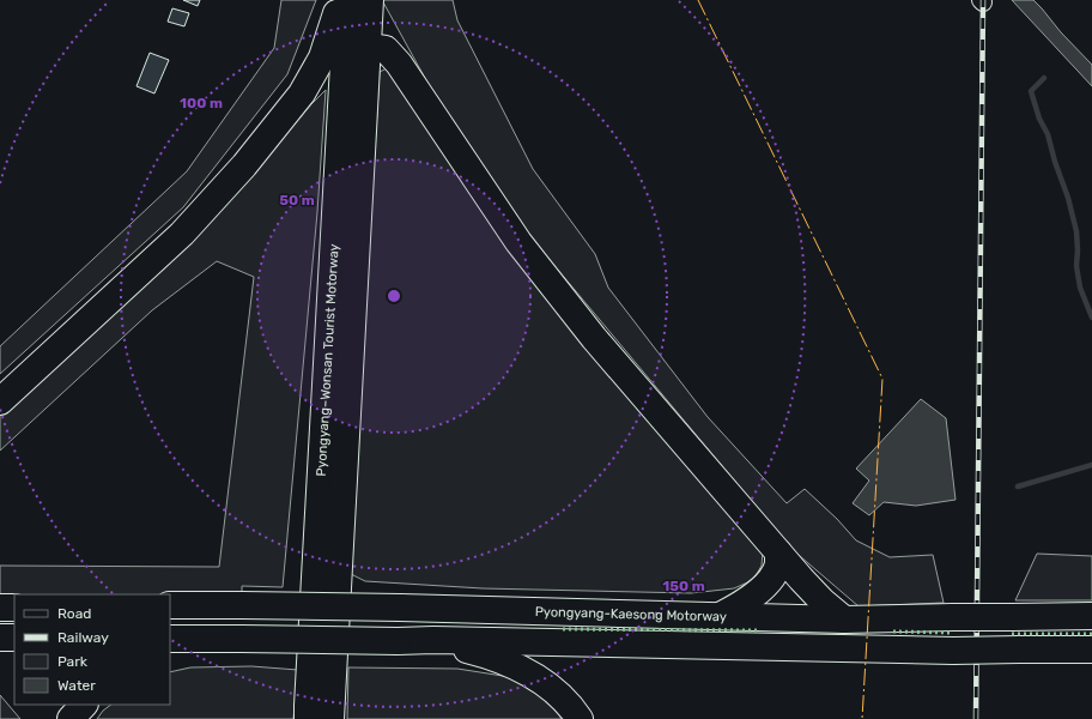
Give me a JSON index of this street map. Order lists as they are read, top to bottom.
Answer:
{
  "streets": {
    "highway": ["Pyongyang–Wonsan Tourist Motorway", "Pyongyang-Kaesong Motorway"]
  },
  "legend": [
    "Road",
    "Railway",
    "Park",
    "Water"
  ],
  "rings": ["100 m", "50 m", "150 m"]
}
